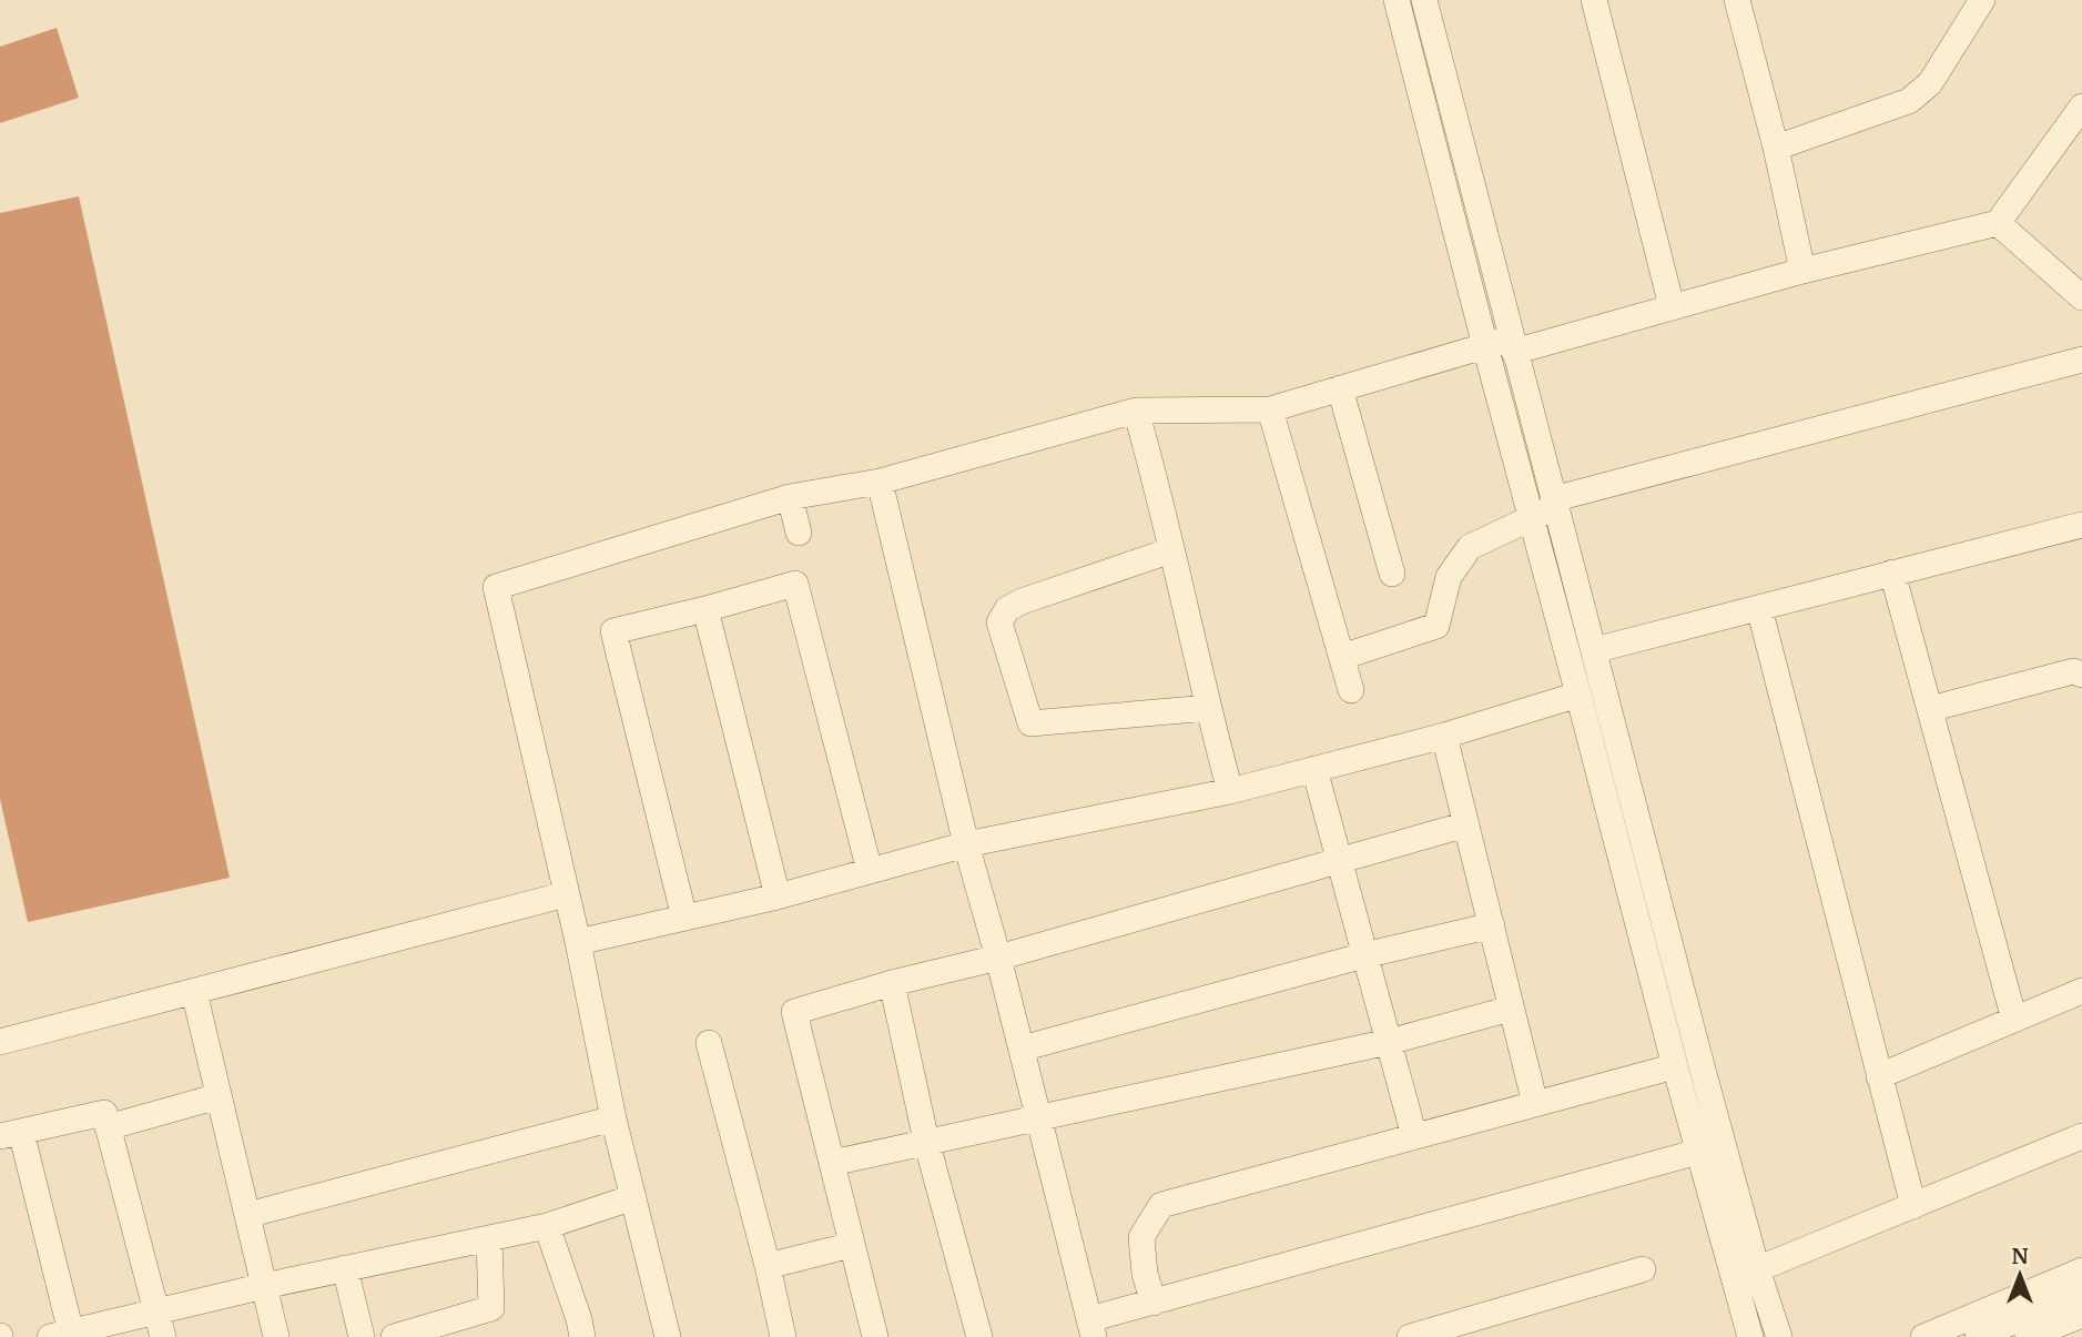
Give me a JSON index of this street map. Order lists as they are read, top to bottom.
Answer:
{
  "north": "top"
}
